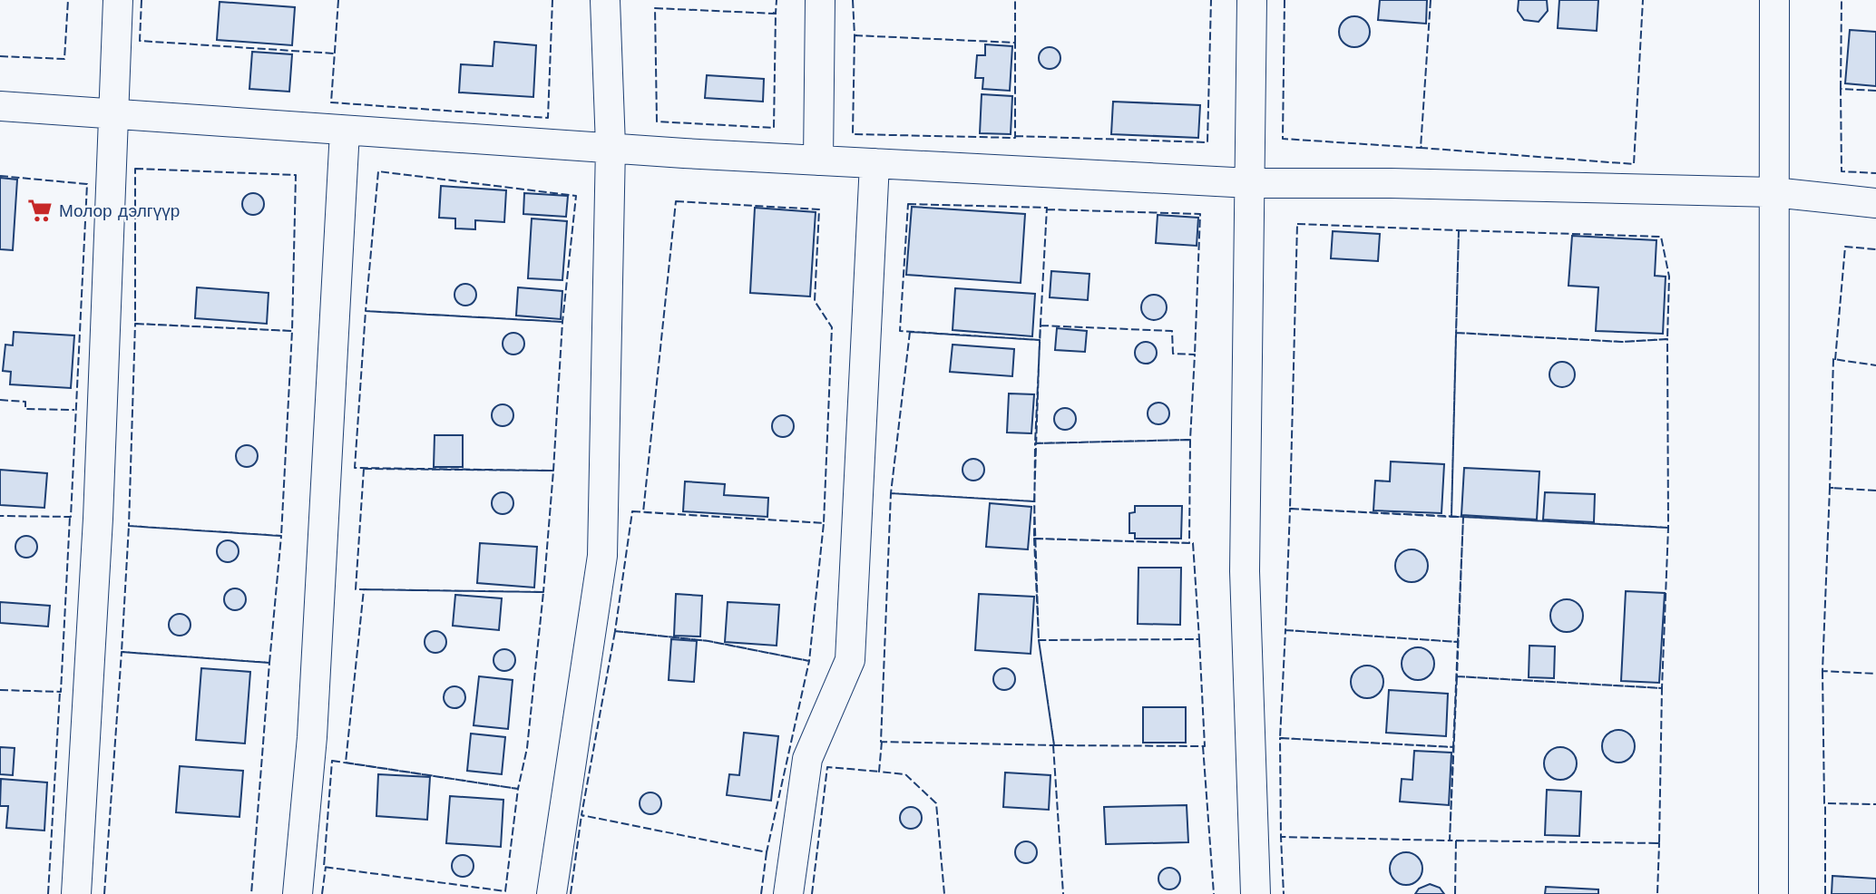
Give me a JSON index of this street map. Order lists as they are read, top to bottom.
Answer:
{
  "places": {
    "supermarket": ["Молор дэлгүүр"]
  }
}
